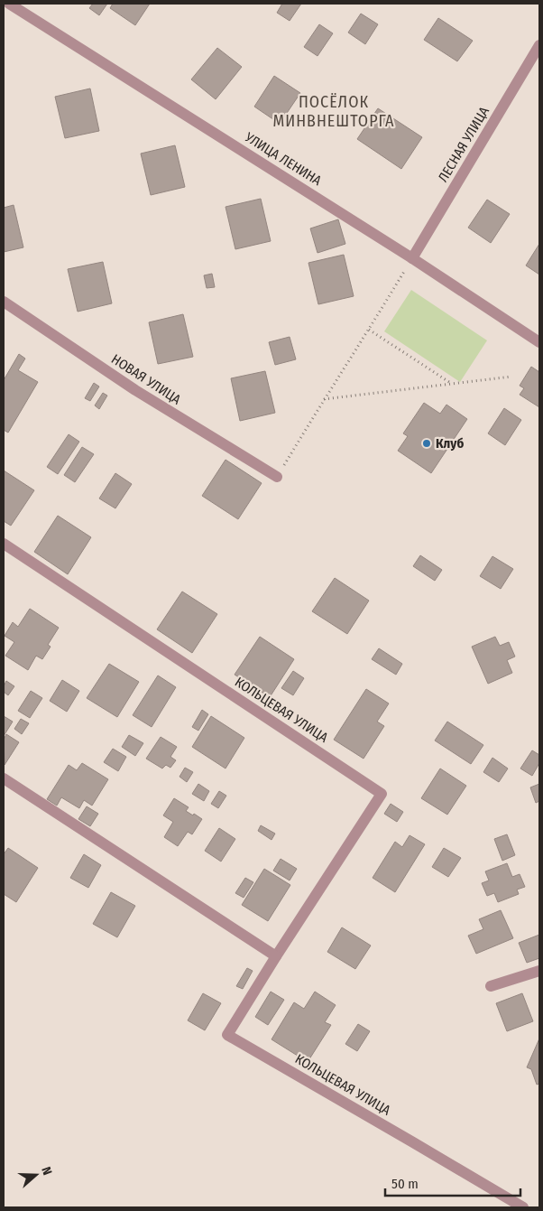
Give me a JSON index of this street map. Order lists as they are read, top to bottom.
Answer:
{
  "streets": {
    "street": [
      "ЛЕСНАЯ УЛИЦА",
      "УЛИЦА ЛЕНИНА",
      "НОВАЯ УЛИЦА",
      "КОЛЬЦЕВАЯ УЛИЦА"
    ]
  },
  "crossings": [
    ["ЛЕСНАЯ УЛИЦА", "УЛИЦА ЛЕНИНА"]
  ],
  "districts": ["ПОСЁЛОК МИНВНЕШТОРГА"],
  "places": ["Клуб"],
  "scale_bar": "50 m",
  "north": "right"
}
